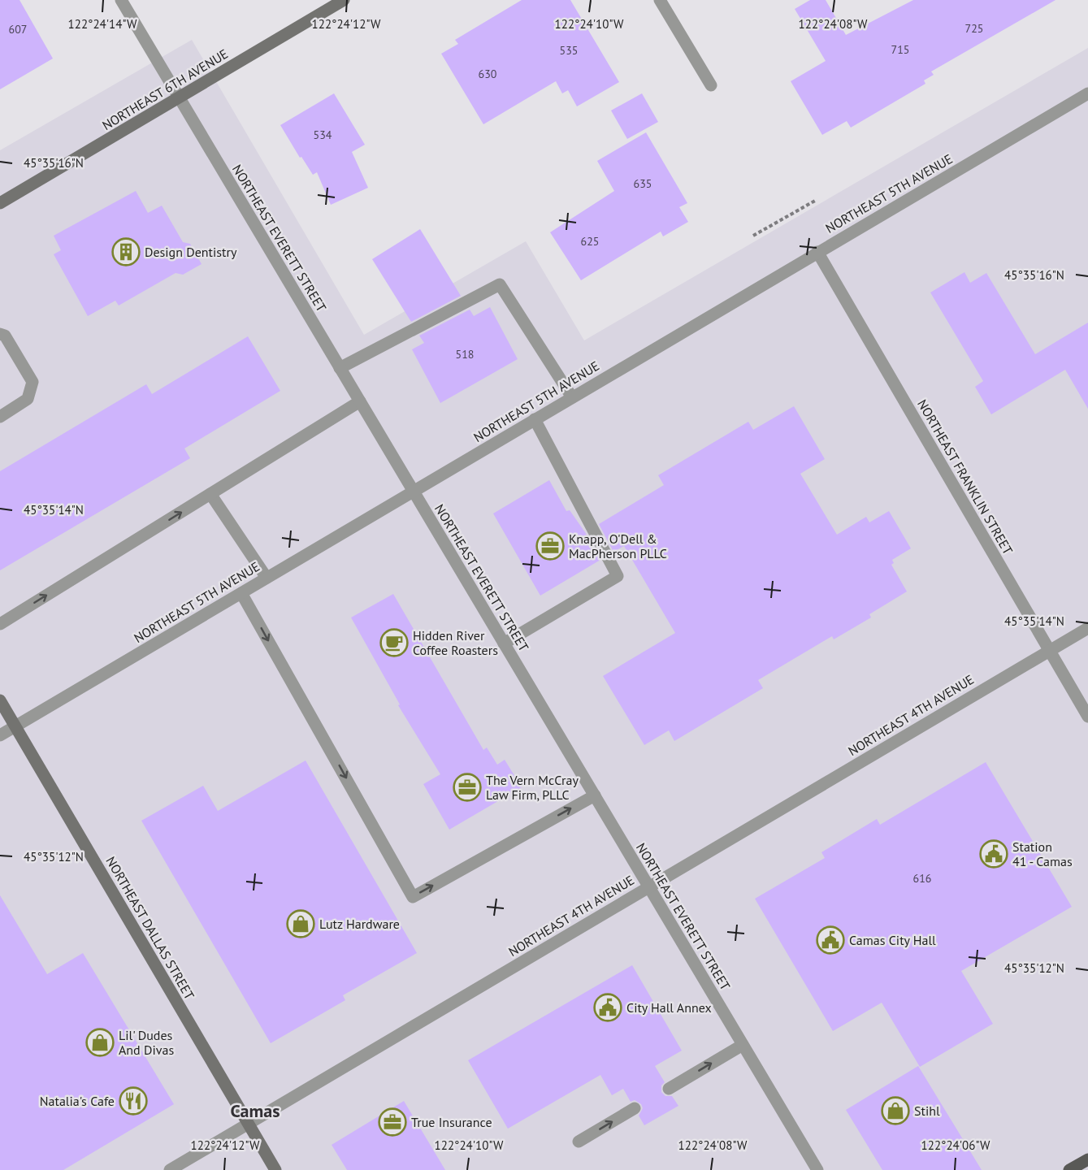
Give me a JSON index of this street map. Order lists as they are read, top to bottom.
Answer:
{
  "streets": {
    "street": [
      "NORTHEAST 6TH AVENUE",
      "NORTHEAST 5TH AVENUE",
      "NORTHEAST EVERETT STREET",
      "NORTHEAST FRANKLIN STREET",
      "NORTHEAST 4TH AVENUE",
      "NORTHEAST DALLAS STREET"
    ]
  },
  "crossings": [
    ["NORTHEAST 6TH AVENUE", "NORTHEAST EVERETT STREET"],
    ["NORTHEAST 5TH AVENUE", "NORTHEAST EVERETT STREET"],
    ["NORTHEAST 5TH AVENUE", "NORTHEAST FRANKLIN STREET"],
    ["NORTHEAST 5TH AVENUE", "NORTHEAST DALLAS STREET"],
    ["NORTHEAST EVERETT STREET", "NORTHEAST 4TH AVENUE"],
    ["NORTHEAST FRANKLIN STREET", "NORTHEAST 4TH AVENUE"],
    ["NORTHEAST 4TH AVENUE", "NORTHEAST DALLAS STREET"]
  ],
  "districts": ["Camas"],
  "places": {
    "building": ["Design Dentistry"],
    "office": ["Knapp, O'Dell & MacPherson PLLC", "The Vern McCray Law Firm, PLLC", "True Insurance"],
    "cafe": ["Hidden River Coffee Roasters"],
    "public building": ["Station 41 - Camas", "Camas City Hall", "City Hall Annex"],
    "shop": ["Lutz Hardware", "Lil' Dudes And Divas", "Stihl"],
    "restaurant": ["Natalia's Cafe"]
  },
  "house_numbers": [
    "725",
    "607",
    "715",
    "535",
    "630",
    "534",
    "635",
    "625",
    "518",
    "616"
  ],
  "coordinates": [
    "122°24'14\"W",
    "122°24'12\"W",
    "122°24'10\"W",
    "122°24'08\"W",
    "45°35'16\"N",
    "45°35'14\"N",
    "45°35'12\"N",
    "122°24'06\"W"
  ]
}
